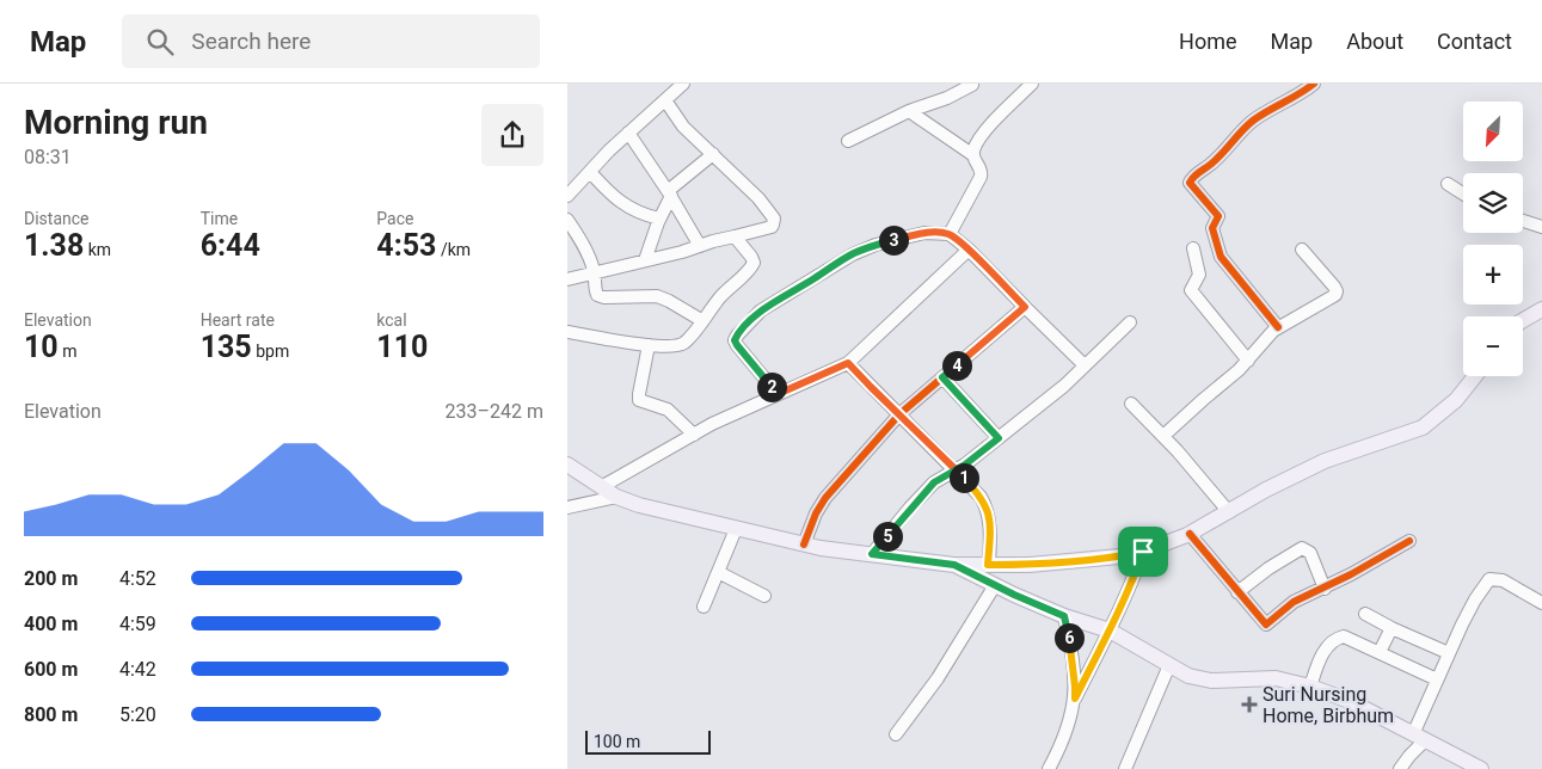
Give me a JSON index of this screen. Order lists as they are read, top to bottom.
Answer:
{
  "places": {
    "health": ["Suri Nursing Home, Birbhum"]
  },
  "scale_bar": "100 m",
  "north": "bottom left",
  "page": {
    "header": "Map",
    "search": "Search here",
    "nav": [
      "Home",
      "Map",
      "About",
      "Contact"
    ],
    "heading": ["Morning run", "08:31"],
    "map_buttons": ["+", "−"],
    "stats": [
      ["Distance", "1.38 km"],
      ["Time", "6:44"],
      ["Pace", "4:53 /km"],
      ["Elevation", "10 m"],
      ["Heart rate", "135 bpm"],
      ["kcal", "110"]
    ],
    "pins": [
      "3",
      "4",
      "2",
      "1",
      "5",
      "6"
    ],
    "chart": ["Elevation", "233–242 m"],
    "list": [
      {
        "name": "200 m",
        "note": "4:52"
      },
      {
        "name": "400 m",
        "note": "4:59"
      },
      {
        "name": "600 m",
        "note": "4:42"
      },
      {
        "name": "800 m",
        "note": "5:20"
      }
    ],
    "scale": "100 m"
  }
}
